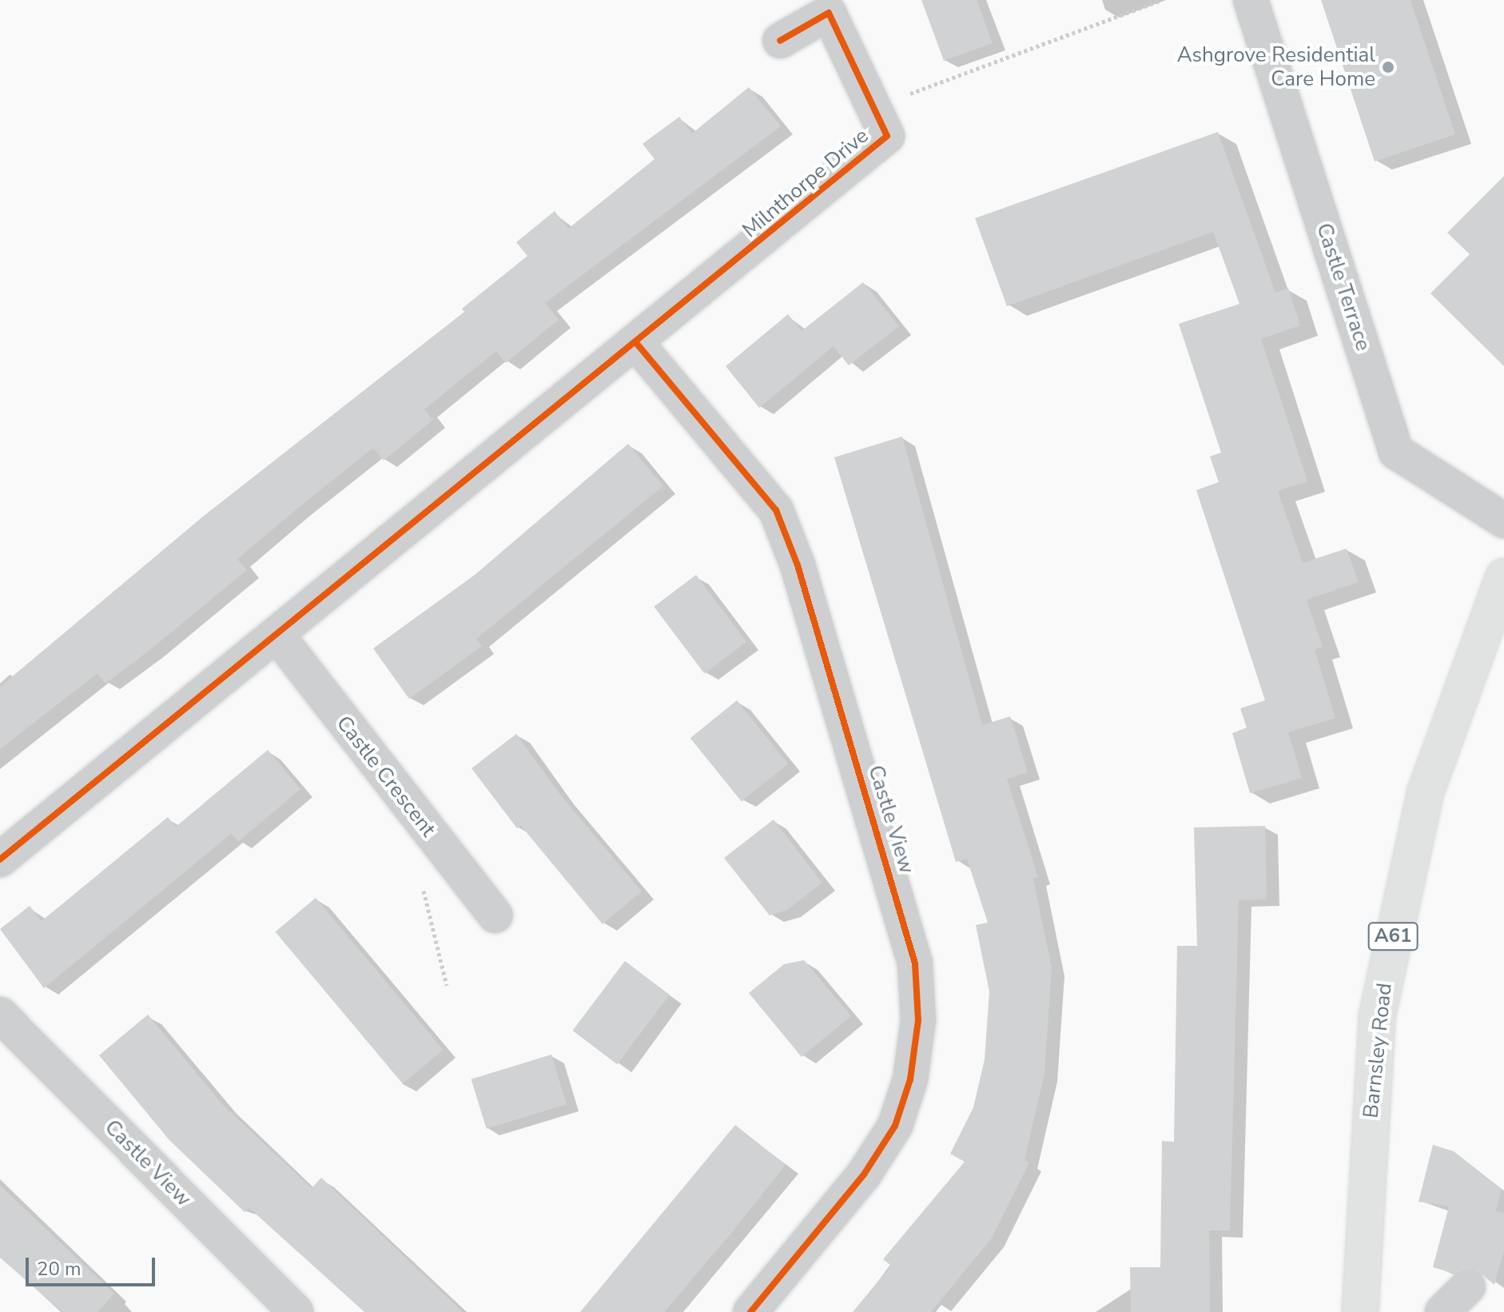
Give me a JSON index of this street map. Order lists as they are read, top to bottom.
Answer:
{
  "streets": {
    "main road": ["A61", "Barnsley Road"],
    "street": [
      "Milnthorpe Drive",
      "Castle Terrace",
      "Castle Crescent",
      "Castle View"
    ]
  },
  "crossings": [
    ["Milnthorpe Drive", "Castle Crescent"],
    ["Milnthorpe Drive", "Castle View"]
  ],
  "places": ["Ashgrove Residential Care Home"],
  "scale_bar": "20 m"
}
